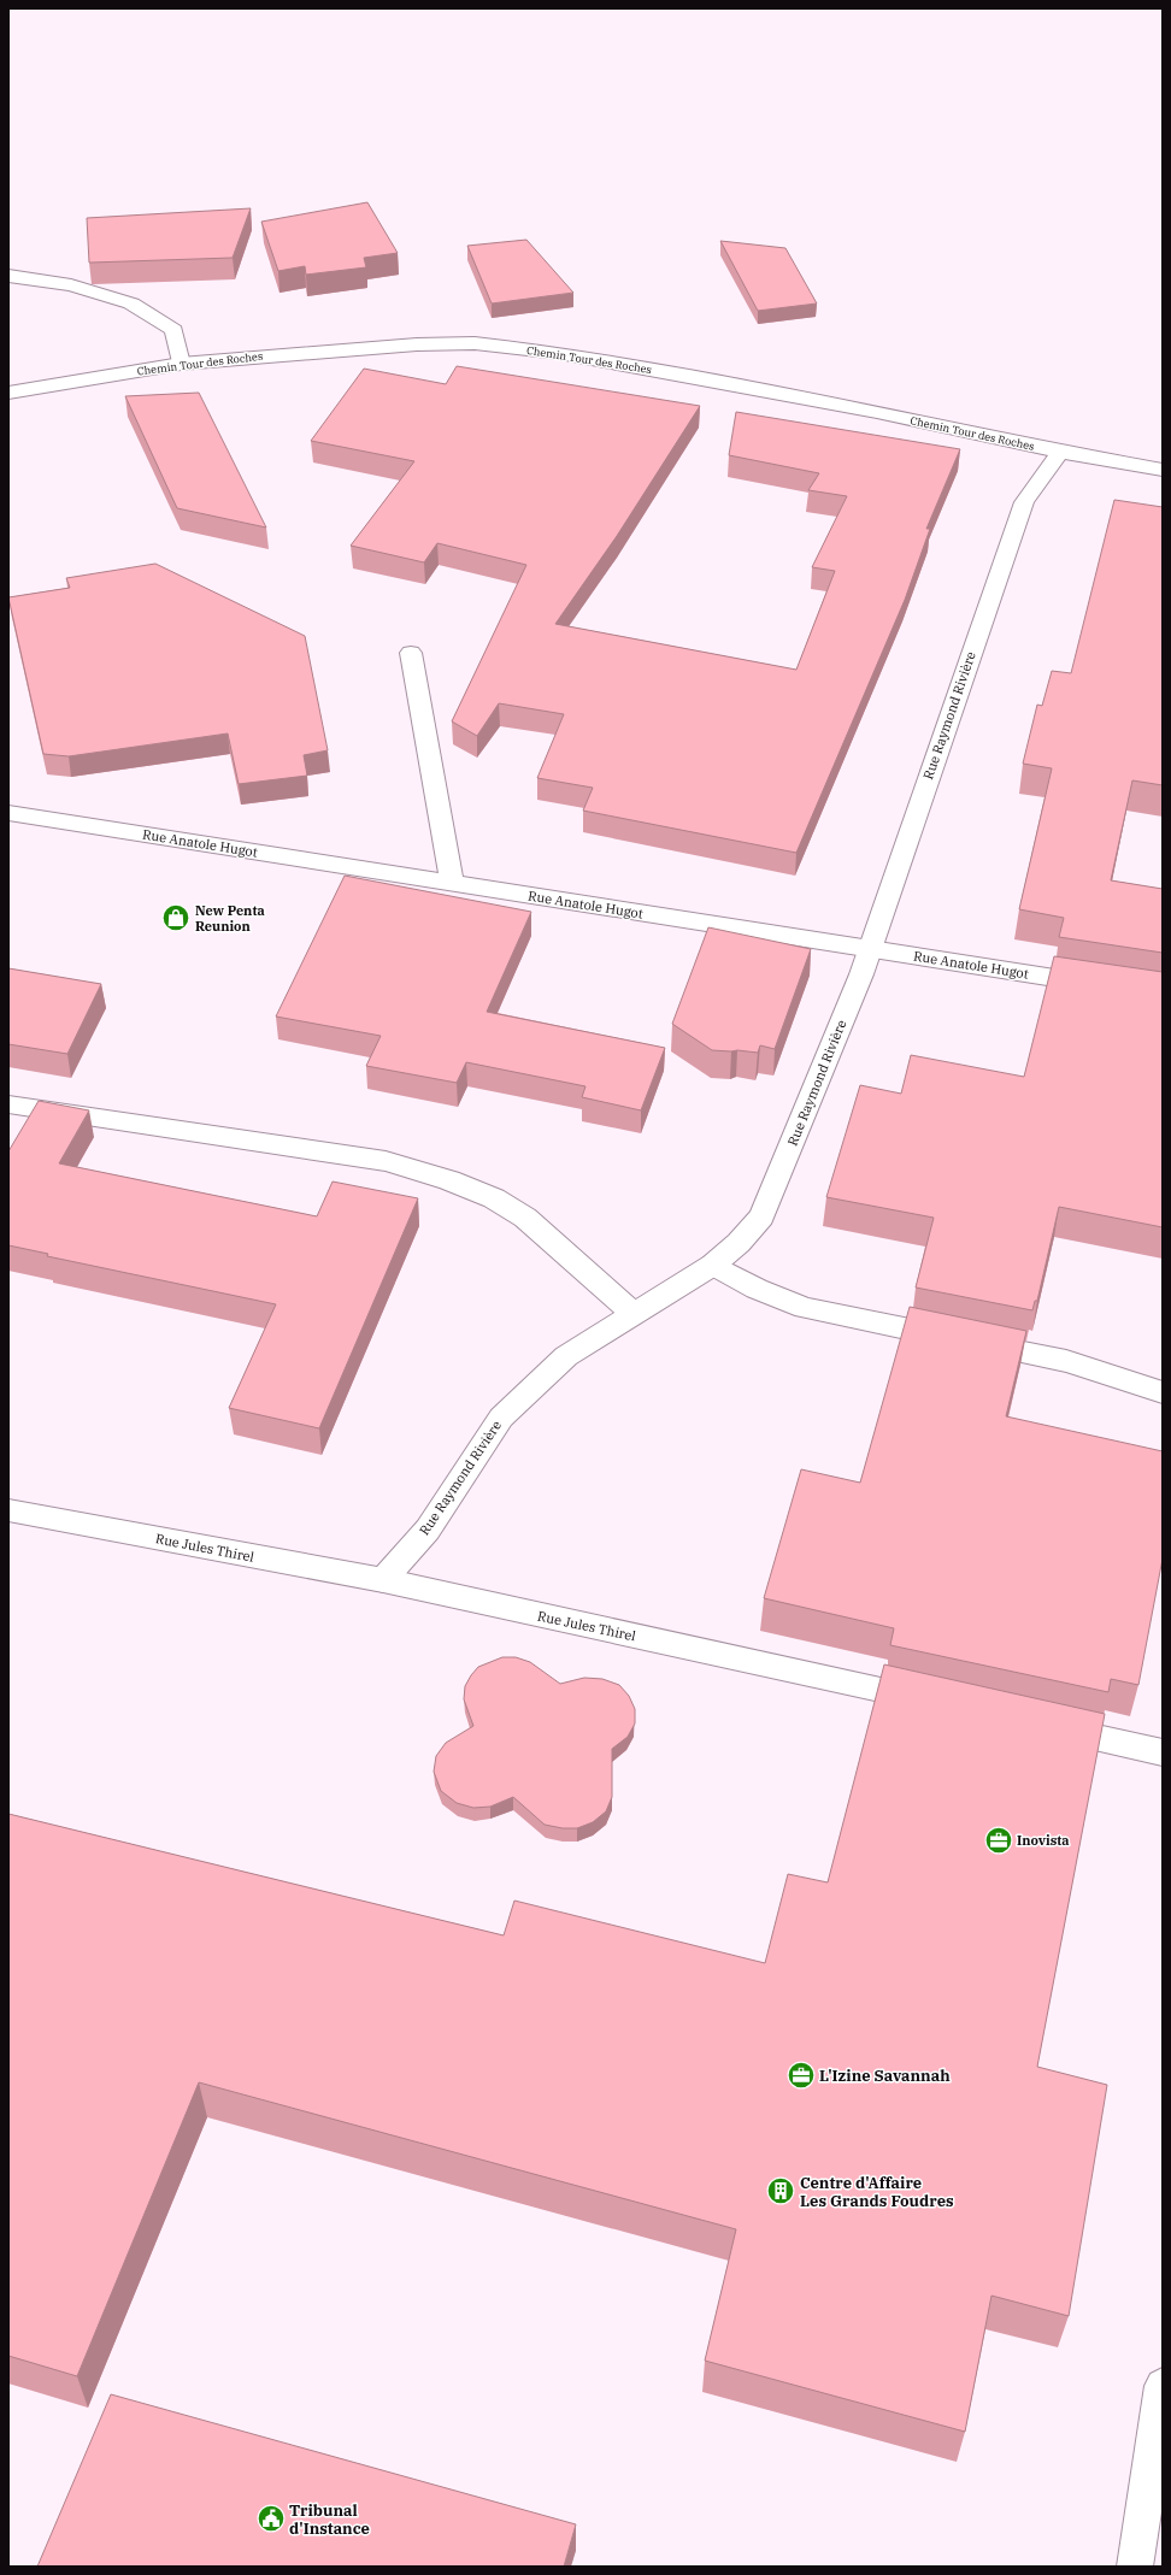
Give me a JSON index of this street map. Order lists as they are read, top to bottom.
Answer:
{
  "streets": {
    "street": [
      "Chemin Tour des Roches",
      "Rue Raymond Rivière",
      "Rue Anatole Hugot",
      "Rue Jules Thirel"
    ]
  },
  "crossings": [
    ["Chemin Tour des Roches", "Rue Raymond Rivière"],
    ["Rue Raymond Rivière", "Rue Anatole Hugot"],
    ["Rue Raymond Rivière", "Rue Jules Thirel"]
  ],
  "places": {
    "shop": ["New Penta Reunion"],
    "office": ["Inovista", "L'Izine Savannah"],
    "building": ["Centre d'Affaire Les Grands Foudres"],
    "public building": ["Tribunal d'Instance"]
  }
}
